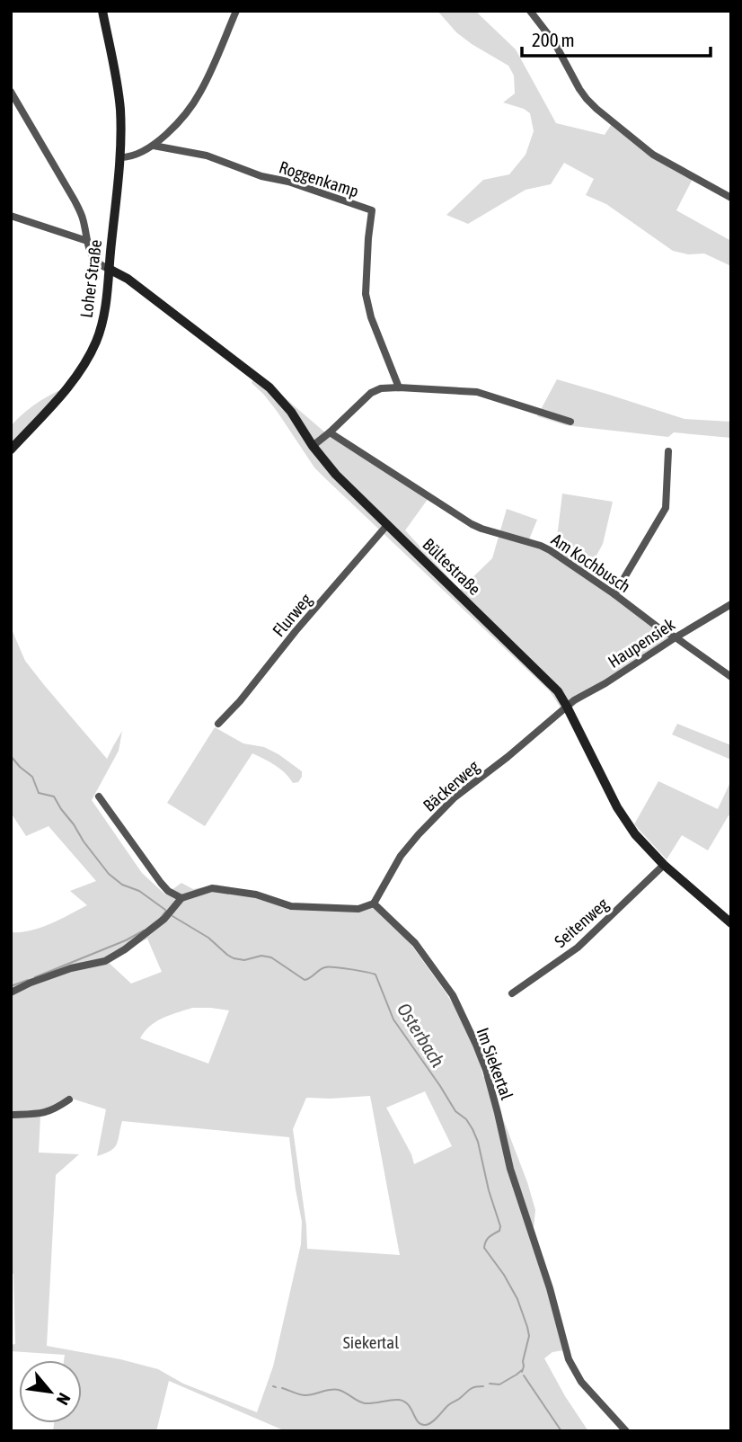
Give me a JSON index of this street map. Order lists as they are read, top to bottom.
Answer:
{
  "streets": {
    "street": [
      "Roggenkamp",
      "Loher Straße",
      "Am Kochbusch",
      "Bültestraße",
      "Flurweg",
      "Haupensiek",
      "Bäckerweg",
      "Seitenweg",
      "Im Siekertal"
    ]
  },
  "crossings": [
    ["Loher Straße", "Bültestraße"],
    ["Am Kochbusch", "Haupensiek"],
    ["Bültestraße", "Flurweg"],
    ["Bültestraße", "Haupensiek"],
    ["Bültestraße", "Bäckerweg"],
    ["Bültestraße", "Seitenweg"],
    ["Haupensiek", "Bäckerweg"],
    ["Bäckerweg", "Im Siekertal"]
  ],
  "water": ["Osterbach"],
  "parks": ["Siekertal"],
  "scale_bar": "200 m",
  "north": "bottom right"
}
